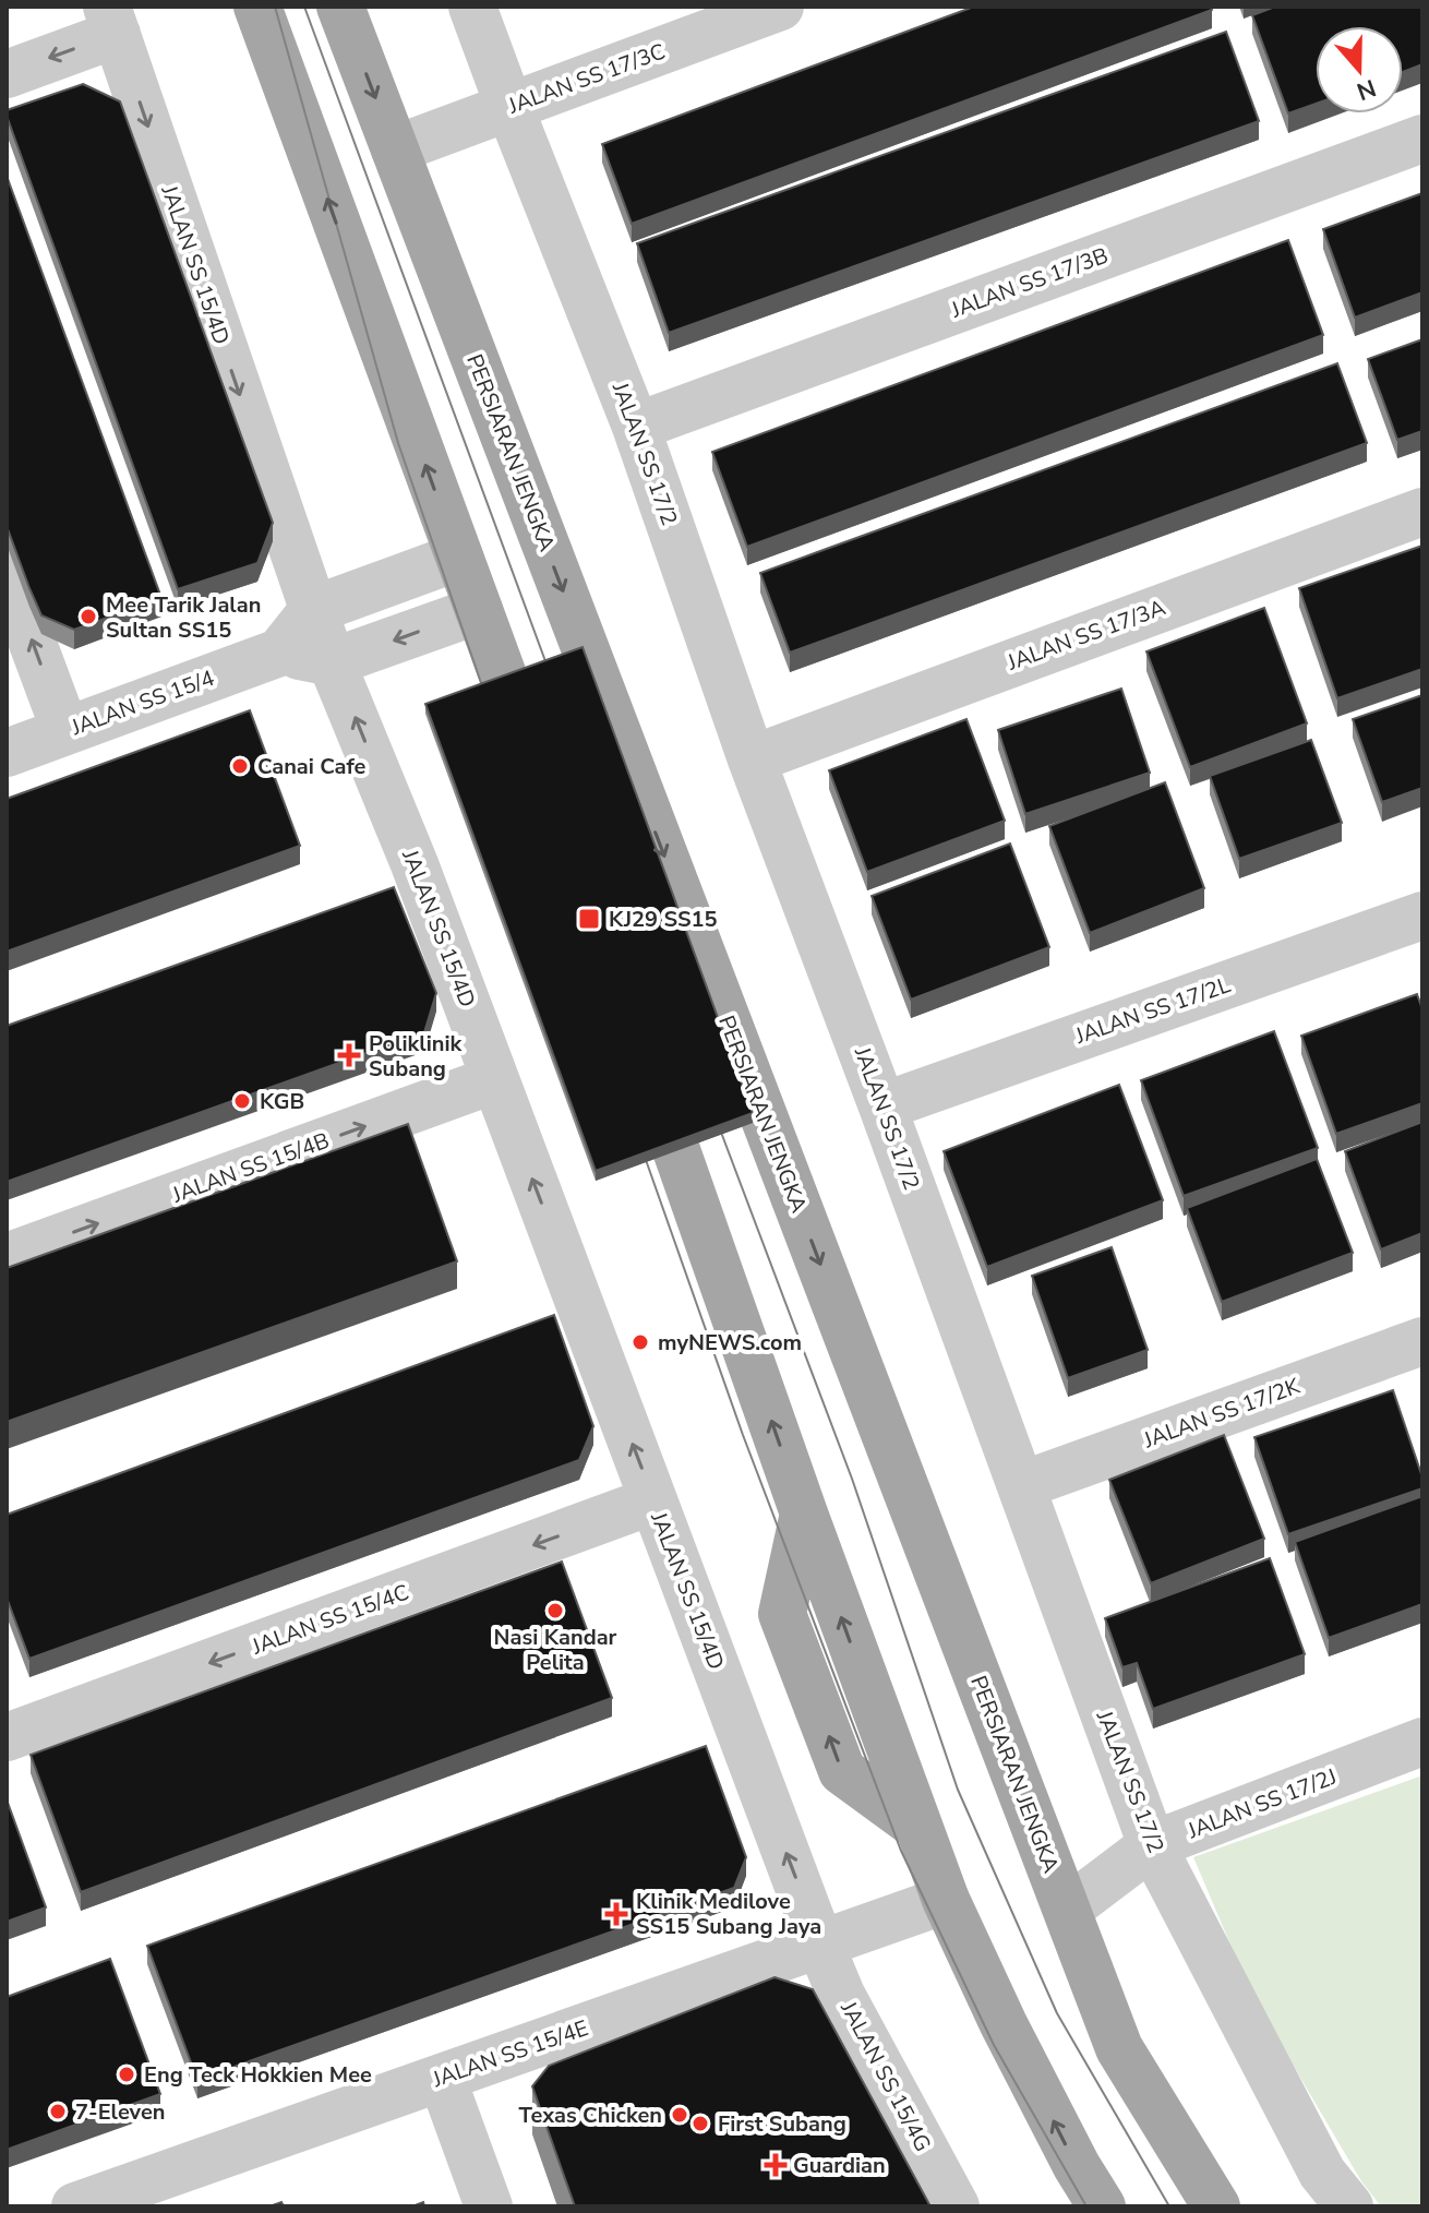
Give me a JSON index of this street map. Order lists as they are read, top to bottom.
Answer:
{
  "streets": {
    "main road": ["PERSIARAN JENGKA"],
    "street": [
      "JALAN SS 17/3C",
      "JALAN SS 15/4D",
      "JALAN SS 17/3B",
      "JALAN SS 17/2",
      "JALAN SS 17/3A",
      "JALAN SS 15/4",
      "JALAN SS 17/2L",
      "JALAN SS 15/4B",
      "JALAN SS 17/2K",
      "JALAN SS 15/4C",
      "JALAN SS 17/2J",
      "JALAN SS 15/4E",
      "JALAN SS 15/4G"
    ]
  },
  "crossings": [
    ["JALAN SS 17/3C", "PERSIARAN JENGKA"],
    ["JALAN SS 17/3C", "JALAN SS 17/2"],
    ["JALAN SS 15/4D", "JALAN SS 15/4B"],
    ["JALAN SS 15/4D", "JALAN SS 15/4C"],
    ["JALAN SS 15/4D", "JALAN SS 15/4E"],
    ["JALAN SS 15/4D", "JALAN SS 15/4G"],
    ["JALAN SS 17/3B", "JALAN SS 17/2"],
    ["PERSIARAN JENGKA", "JALAN SS 17/2J"],
    ["JALAN SS 17/2", "JALAN SS 17/3A"],
    ["JALAN SS 17/2", "JALAN SS 17/2L"],
    ["JALAN SS 17/2", "JALAN SS 17/2K"],
    ["JALAN SS 17/2", "JALAN SS 17/2J"],
    ["JALAN SS 15/4E", "JALAN SS 15/4G"]
  ],
  "one_way": ["JALAN SS 15/4B", "JALAN SS 15/4C"],
  "places": {
    "other": [
      "Mee Tarik Jalan Sultan SS15",
      "Canai Cafe",
      "KGB",
      "myNEWS.com",
      "Nasi Kandar Pelita",
      "Eng Teck Hokkien Mee",
      "7-Eleven",
      "Texas Chicken",
      "First Subang"
    ],
    "transit": ["KJ29 SS15"],
    "health": ["Poliklinik Subang", "Klinik Medilove SS15 Subang Jaya", "Guardian"]
  },
  "north": "bottom"
}
